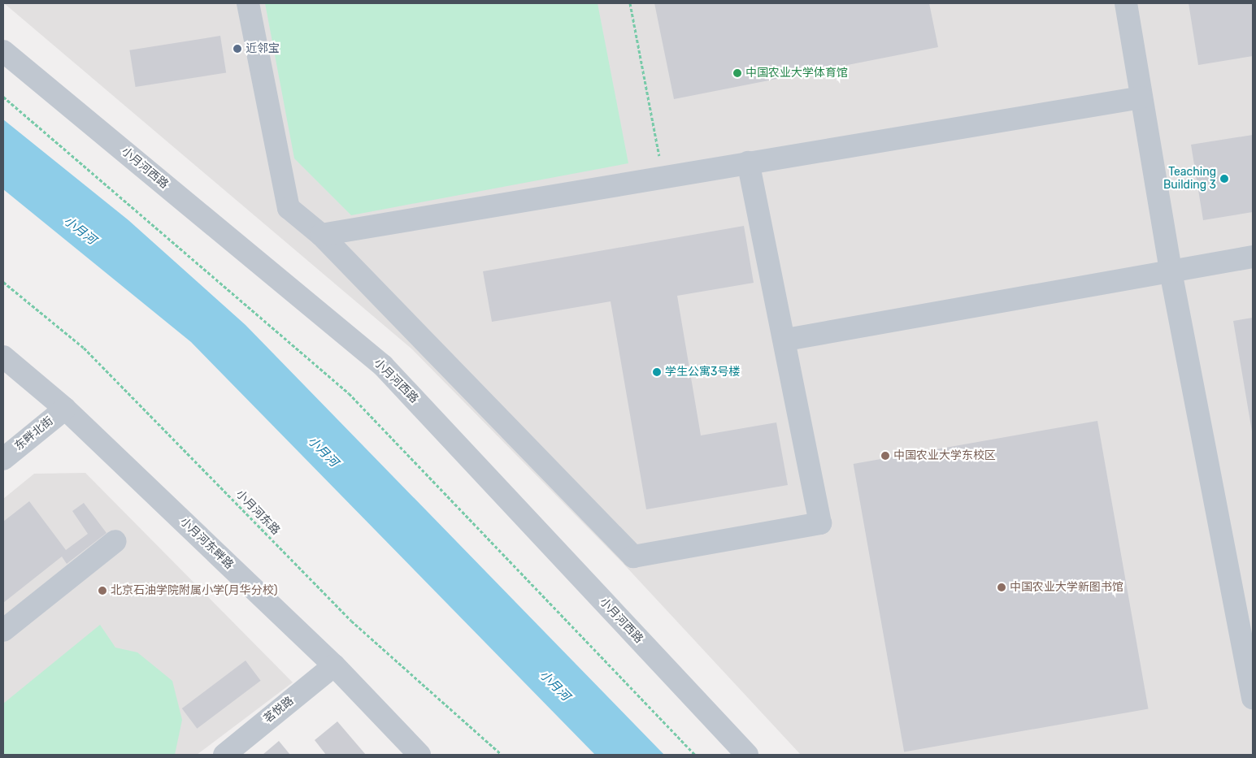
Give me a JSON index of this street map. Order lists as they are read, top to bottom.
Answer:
{
  "streets": {
    "street": [
      "小月河西路",
      "东畔北街",
      "小月河东畔路",
      "茗悦路"
    ],
    "path": ["小月河东路"]
  },
  "crossings": [
    ["东畔北街", "小月河东畔路"],
    ["小月河东畔路", "茗悦路"]
  ],
  "water": ["小月河"],
  "places": [
    "近邻宝",
    "中国农业大学体育馆",
    "Teaching Building 3",
    "学生公寓3号楼",
    "中国农业大学东校区",
    "中国农业大学新图书馆",
    "北京石油学院附属小学(月华分校)"
  ]
}
